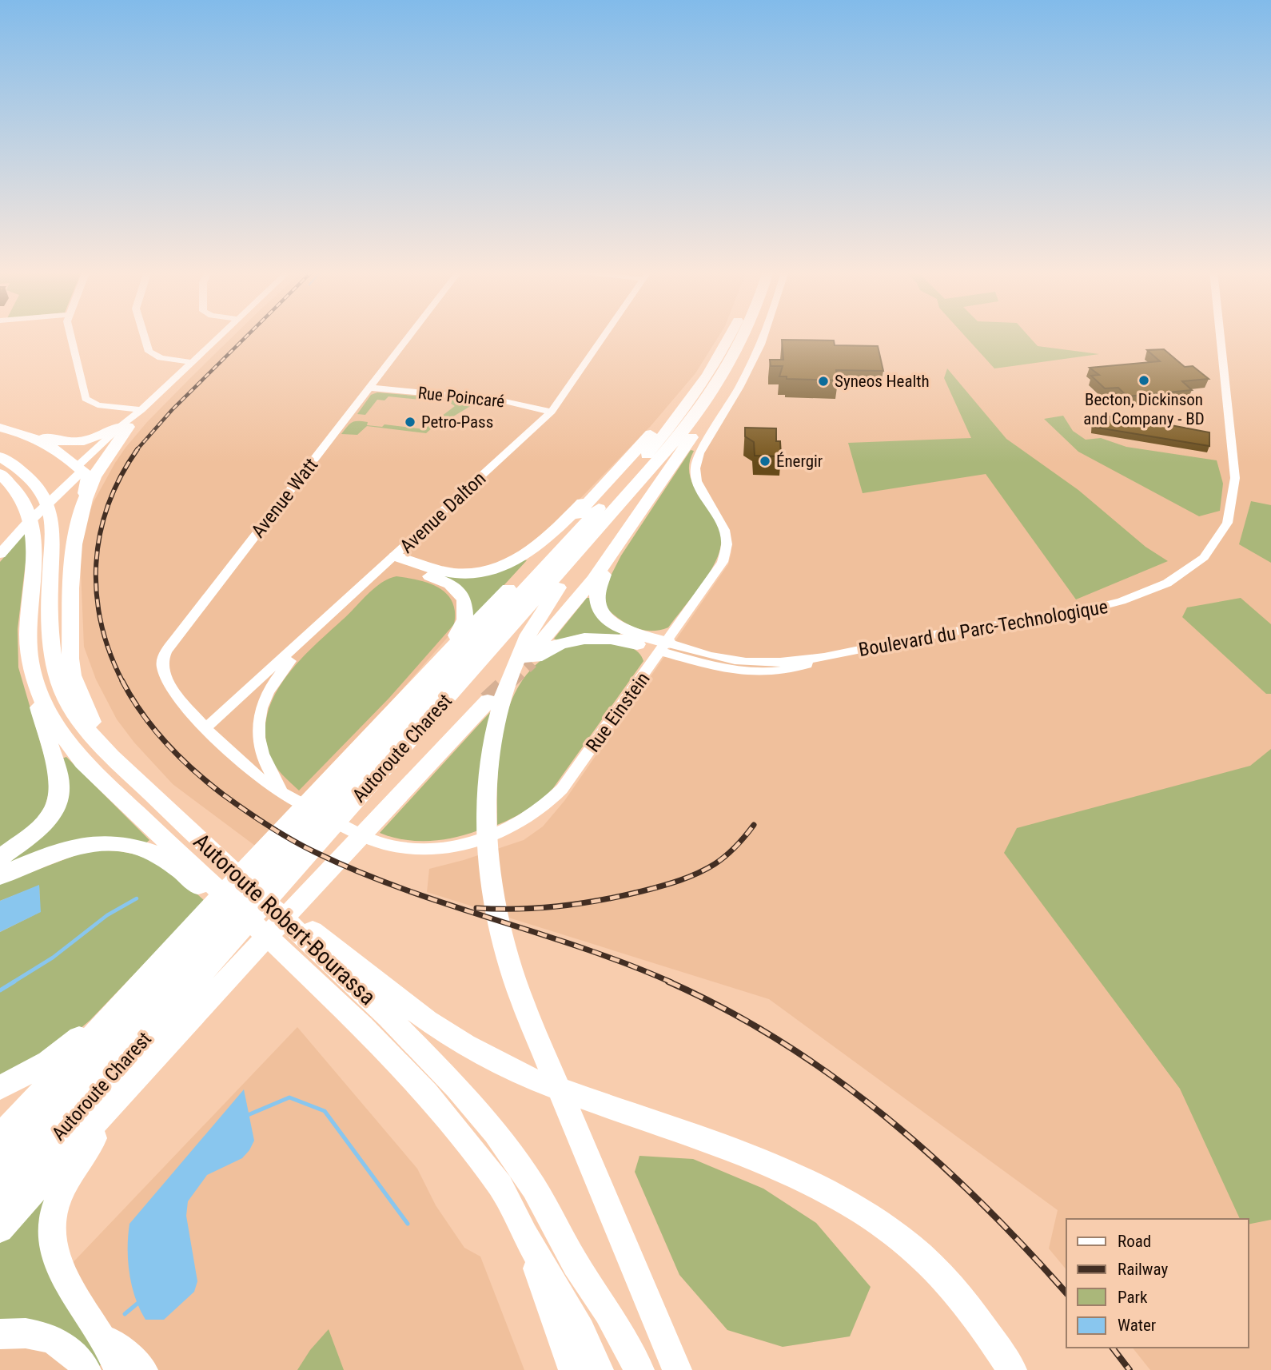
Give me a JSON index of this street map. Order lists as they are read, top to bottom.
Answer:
{
  "streets": {
    "highway": ["Autoroute Charest", "Autoroute Robert-Bourassa"],
    "street": [
      "Rue Poincaré",
      "Avenue Watt",
      "Avenue Dalton",
      "Boulevard du Parc-Technologique",
      "Rue Einstein"
    ]
  },
  "crossings": [
    ["Rue Poincaré", "Avenue Watt"],
    ["Rue Poincaré", "Avenue Dalton"],
    ["Avenue Watt", "Avenue Dalton"],
    ["Avenue Watt", "Rue Einstein"],
    ["Avenue Dalton", "Rue Einstein"],
    ["Boulevard du Parc-Technologique", "Rue Einstein"]
  ],
  "places": [
    "Becton, Dickinson and Company - BD",
    "Syneos Health",
    "Petro-Pass",
    "Énergir"
  ],
  "legend": [
    "Road",
    "Railway",
    "Park",
    "Water"
  ]
}
